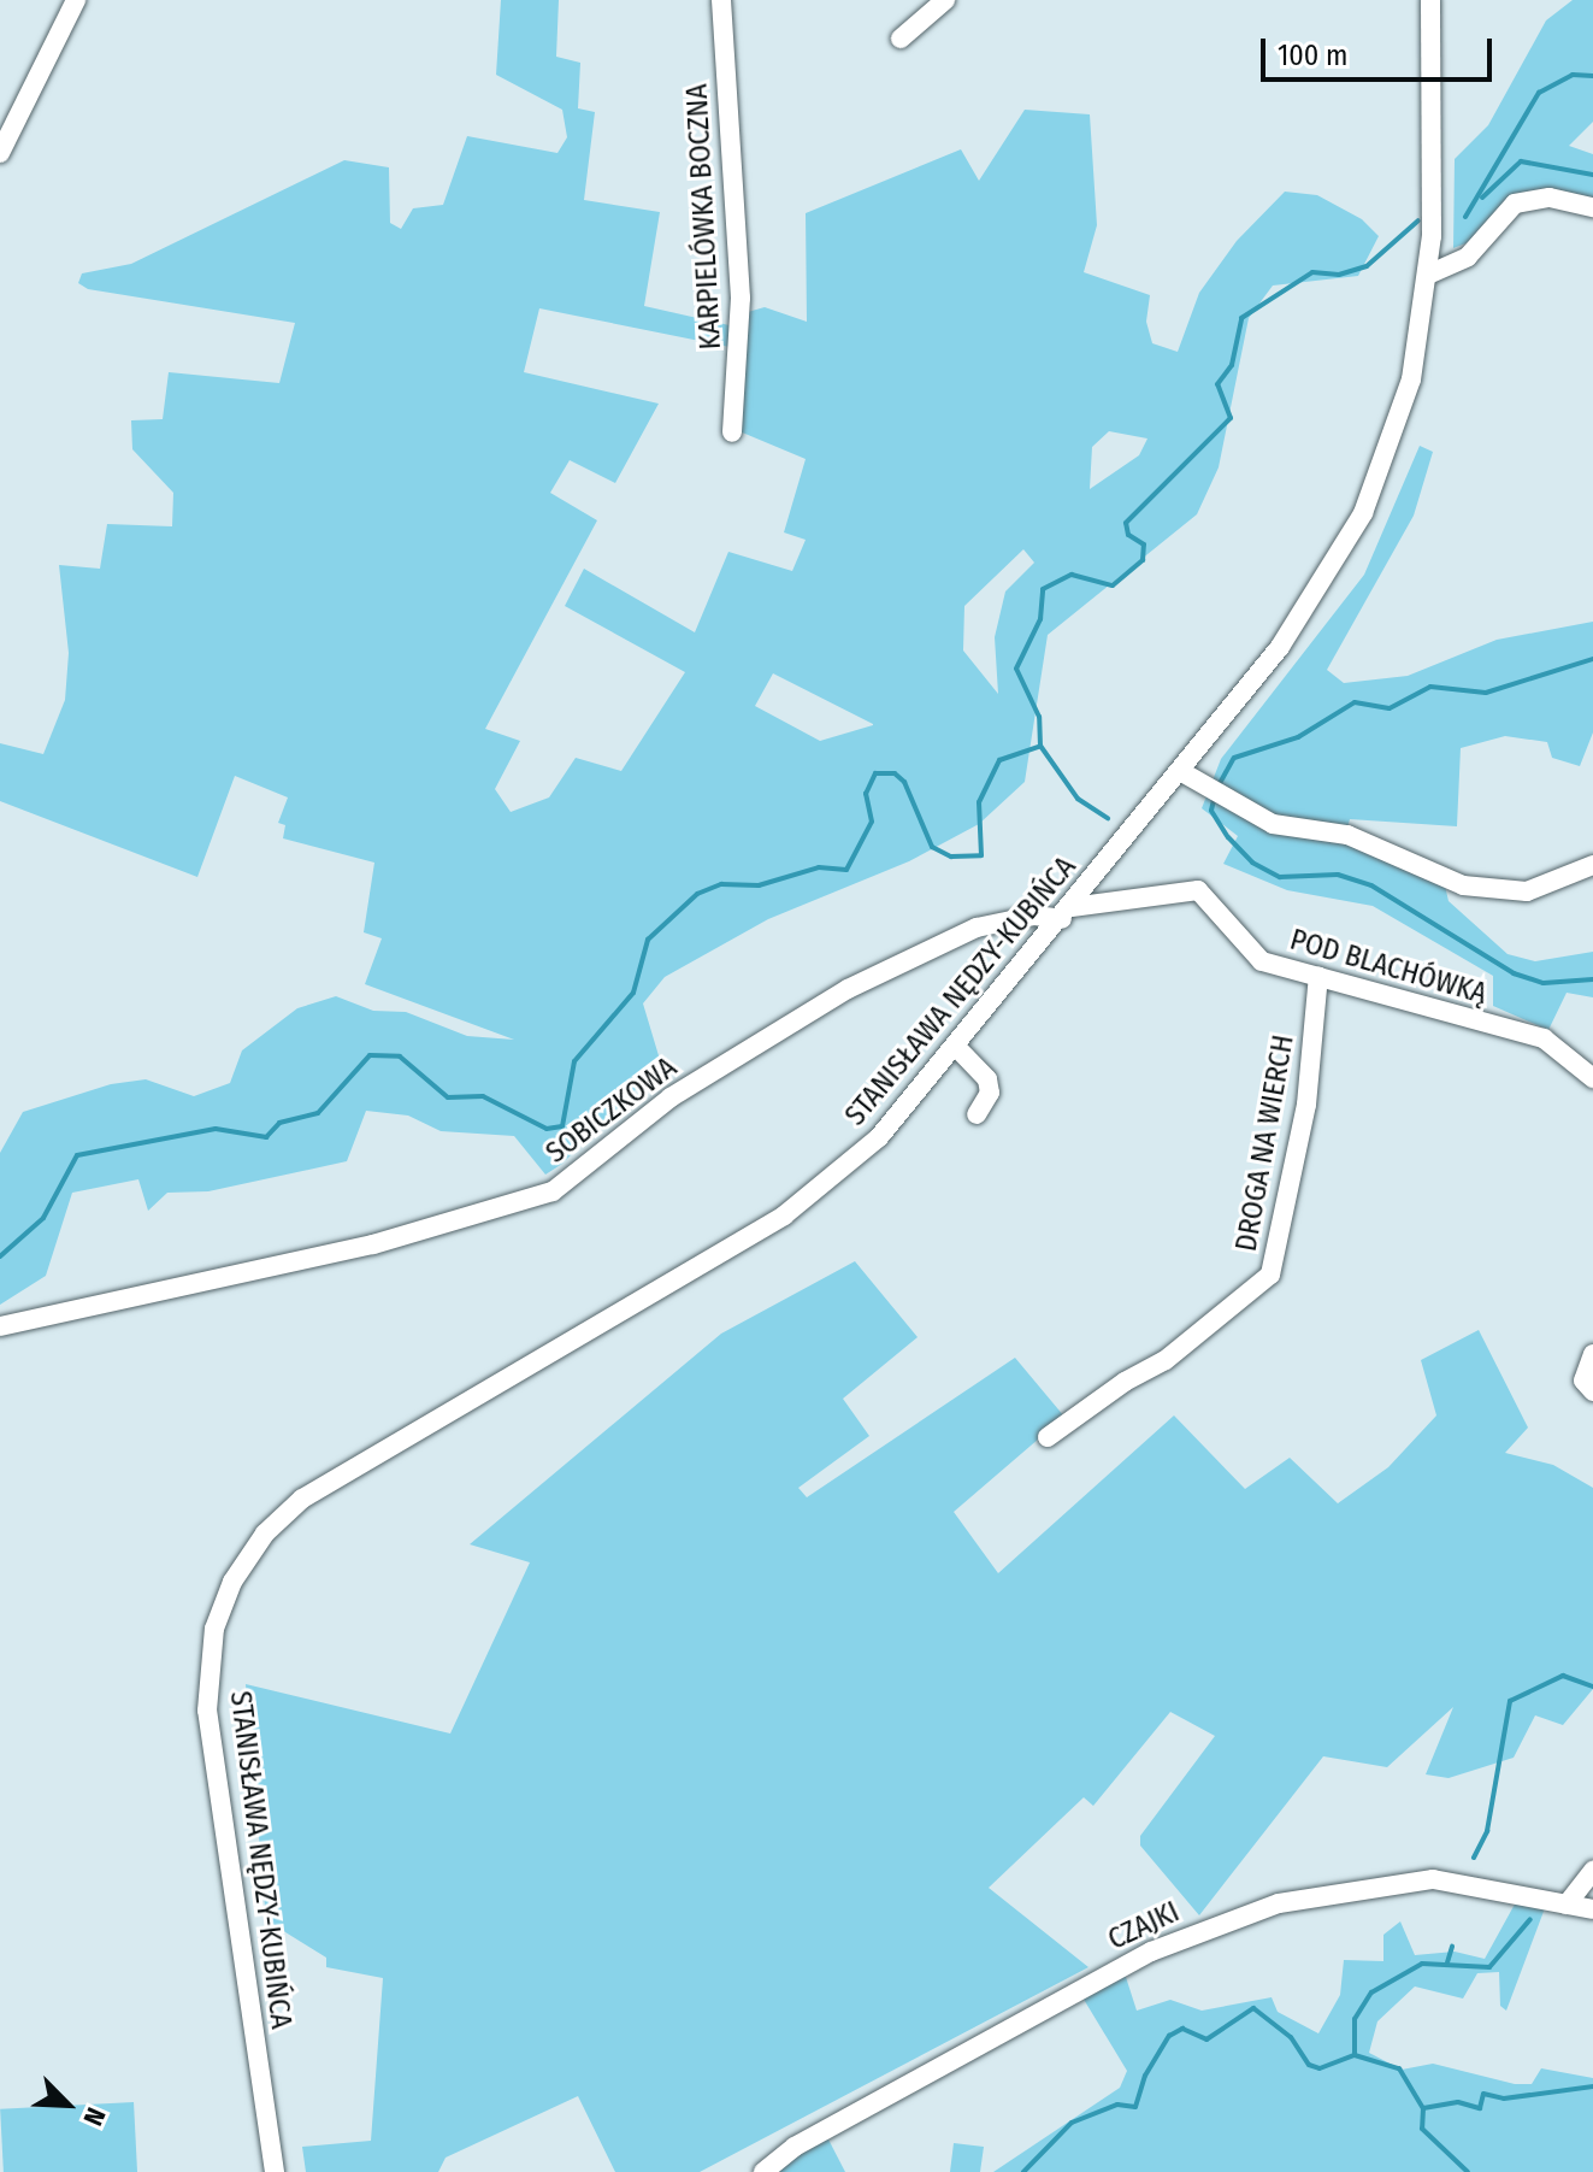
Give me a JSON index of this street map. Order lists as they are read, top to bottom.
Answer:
{
  "streets": {
    "street": [
      "KARPIELÓWKA BOCZNA",
      "POD BLACHÓWKĄ",
      "STANISŁAWA NĘDZY-KUBIŃCA",
      "SOBICZKOWA",
      "DROGA NA WIERCH",
      "CZAJKI"
    ]
  },
  "crossings": [
    ["POD BLACHÓWKĄ", "STANISŁAWA NĘDZY-KUBIŃCA"],
    ["POD BLACHÓWKĄ", "SOBICZKOWA"],
    ["POD BLACHÓWKĄ", "DROGA NA WIERCH"],
    ["STANISŁAWA NĘDZY-KUBIŃCA", "SOBICZKOWA"]
  ],
  "scale_bar": "100 m",
  "north": "bottom right"
}
